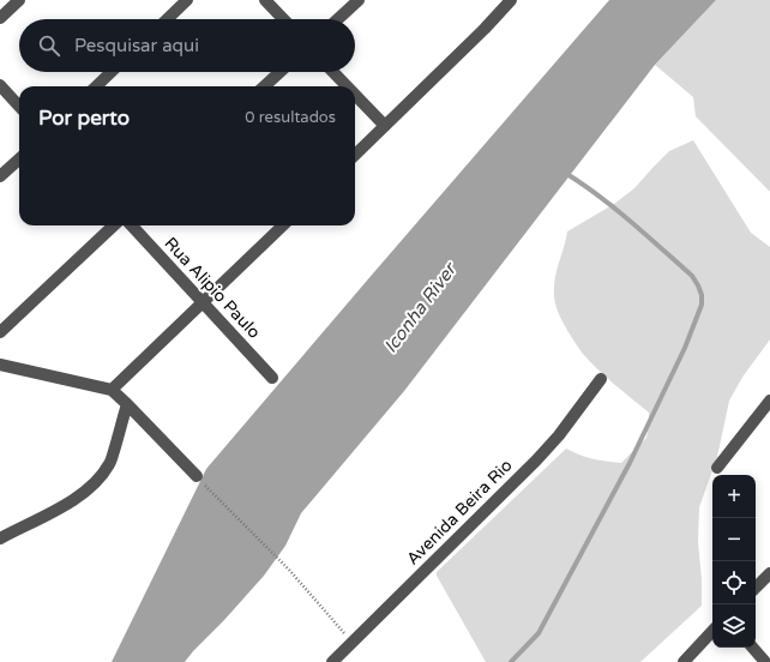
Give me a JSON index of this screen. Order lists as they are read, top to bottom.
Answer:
{
  "streets": {
    "street": ["Rua Alipio Paulo", "Avenida Beira Rio"]
  },
  "water": ["Iconha River"],
  "page": {
    "search": "Pesquisar aqui",
    "heading": ["Por perto", "0 resultados"],
    "map_buttons": ["+", "−"]
  }
}
